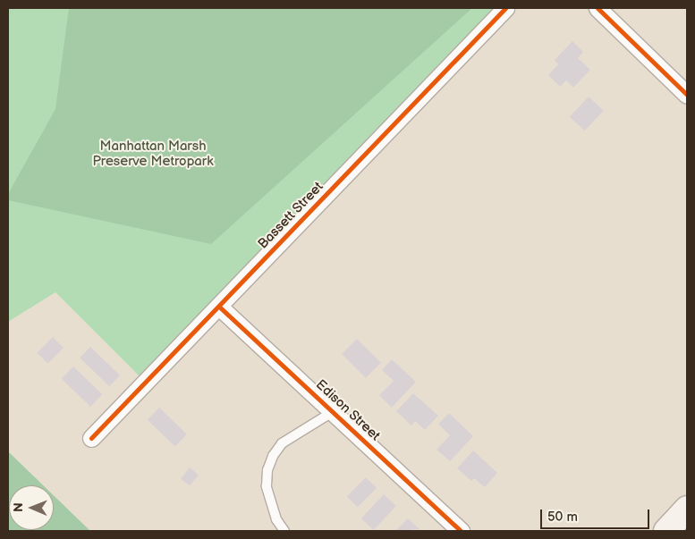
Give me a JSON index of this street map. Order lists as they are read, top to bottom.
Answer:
{
  "streets": {
    "street": ["Bassett Street", "Edison Street"]
  },
  "crossings": [
    ["Bassett Street", "Edison Street"]
  ],
  "parks": ["Manhattan Marsh Preserve Metropark"],
  "scale_bar": "50 m",
  "north": "left"
}
